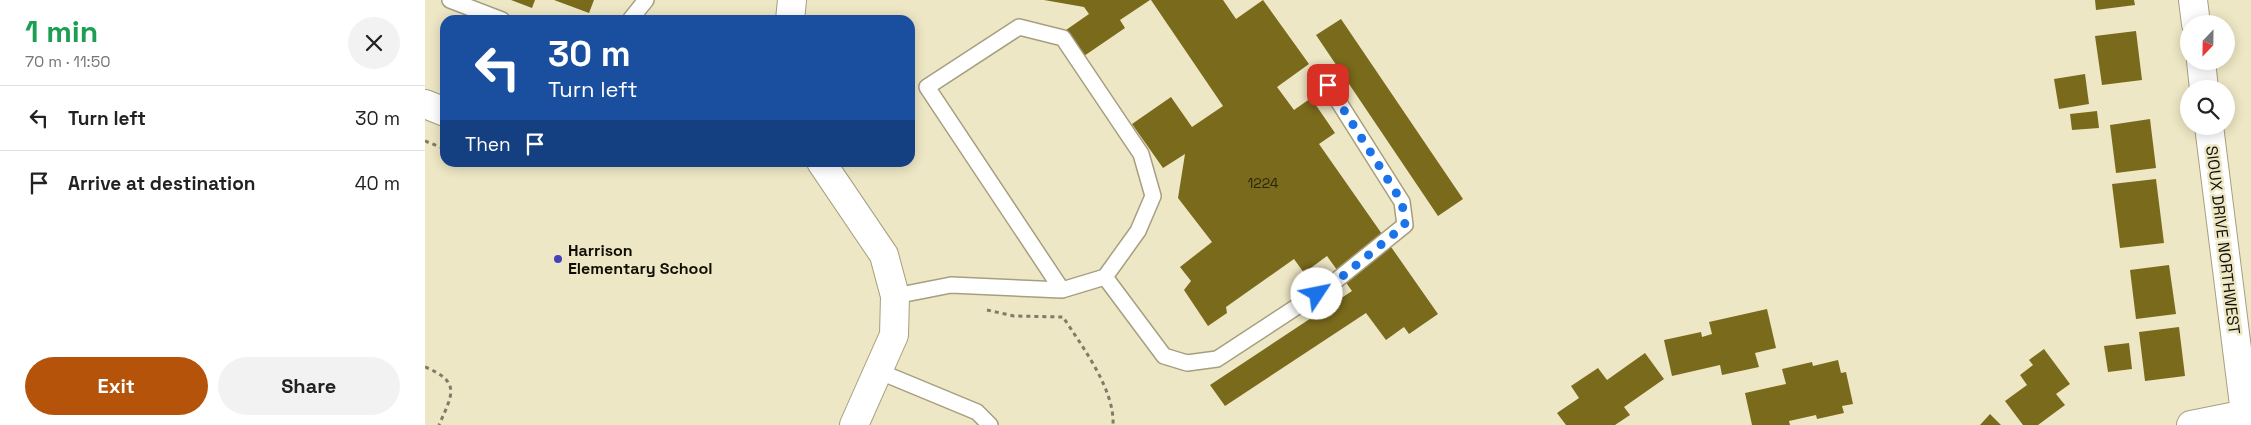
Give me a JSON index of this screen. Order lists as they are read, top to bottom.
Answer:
{
  "streets": {
    "street": ["SIOUX DRIVE NORTHWEST"]
  },
  "places": ["Harrison Elementary School"],
  "house_numbers": ["1224"],
  "north": "bottom",
  "page": {
    "heading": ["1 min", "70 m · 11:50"],
    "turn": ["30 m", "Turn left"],
    "list": [
      {
        "name": "Turn left",
        "value": "30 m"
      },
      {
        "name": "Arrive at destination",
        "value": "40 m"
      }
    ],
    "then": "Then",
    "buttons": ["Exit", "Share"]
  }
}
